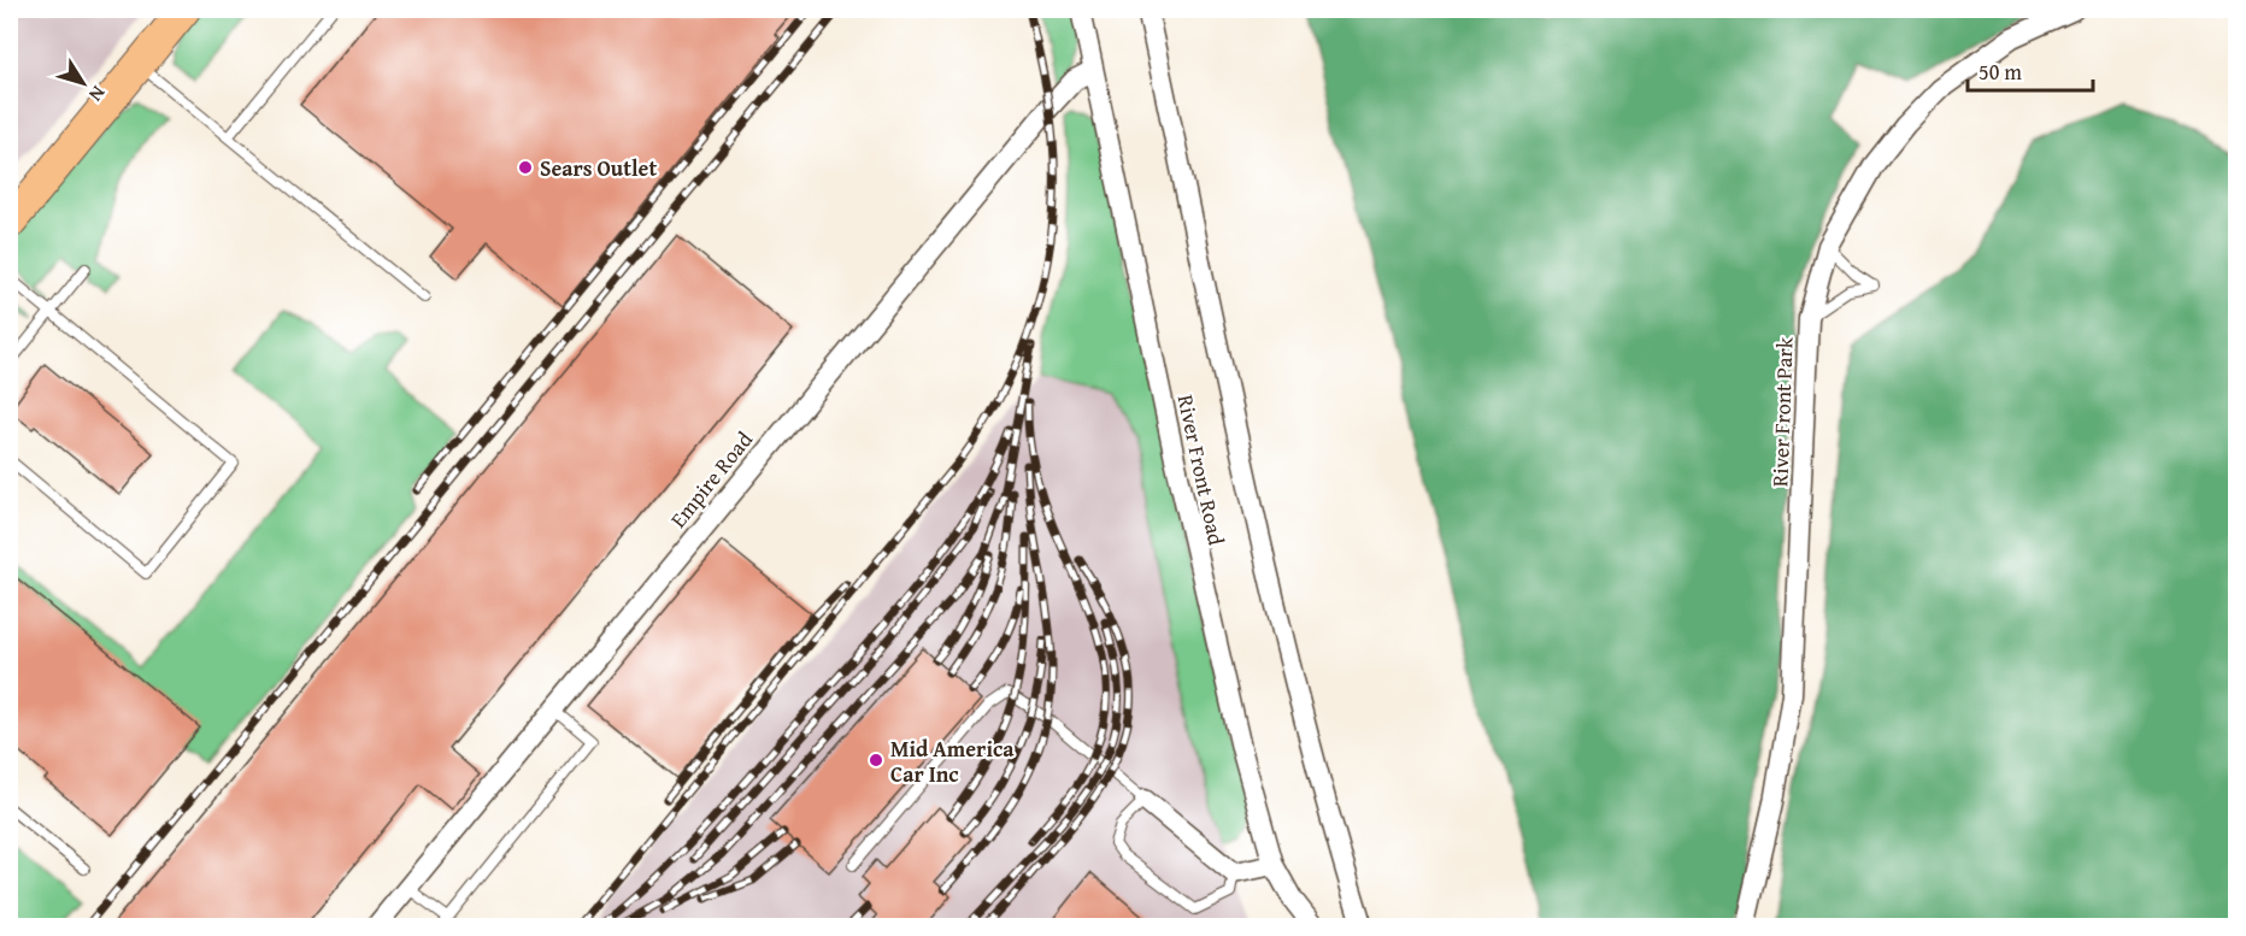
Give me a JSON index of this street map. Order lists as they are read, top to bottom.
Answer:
{
  "streets": {
    "street": ["River Front Park", "River Front Road", "Empire Road"]
  },
  "crossings": [
    ["River Front Road", "Empire Road"]
  ],
  "places": ["Sears Outlet", "Mid America Car Inc"],
  "scale_bar": "50 m",
  "north": "bottom right"
}
